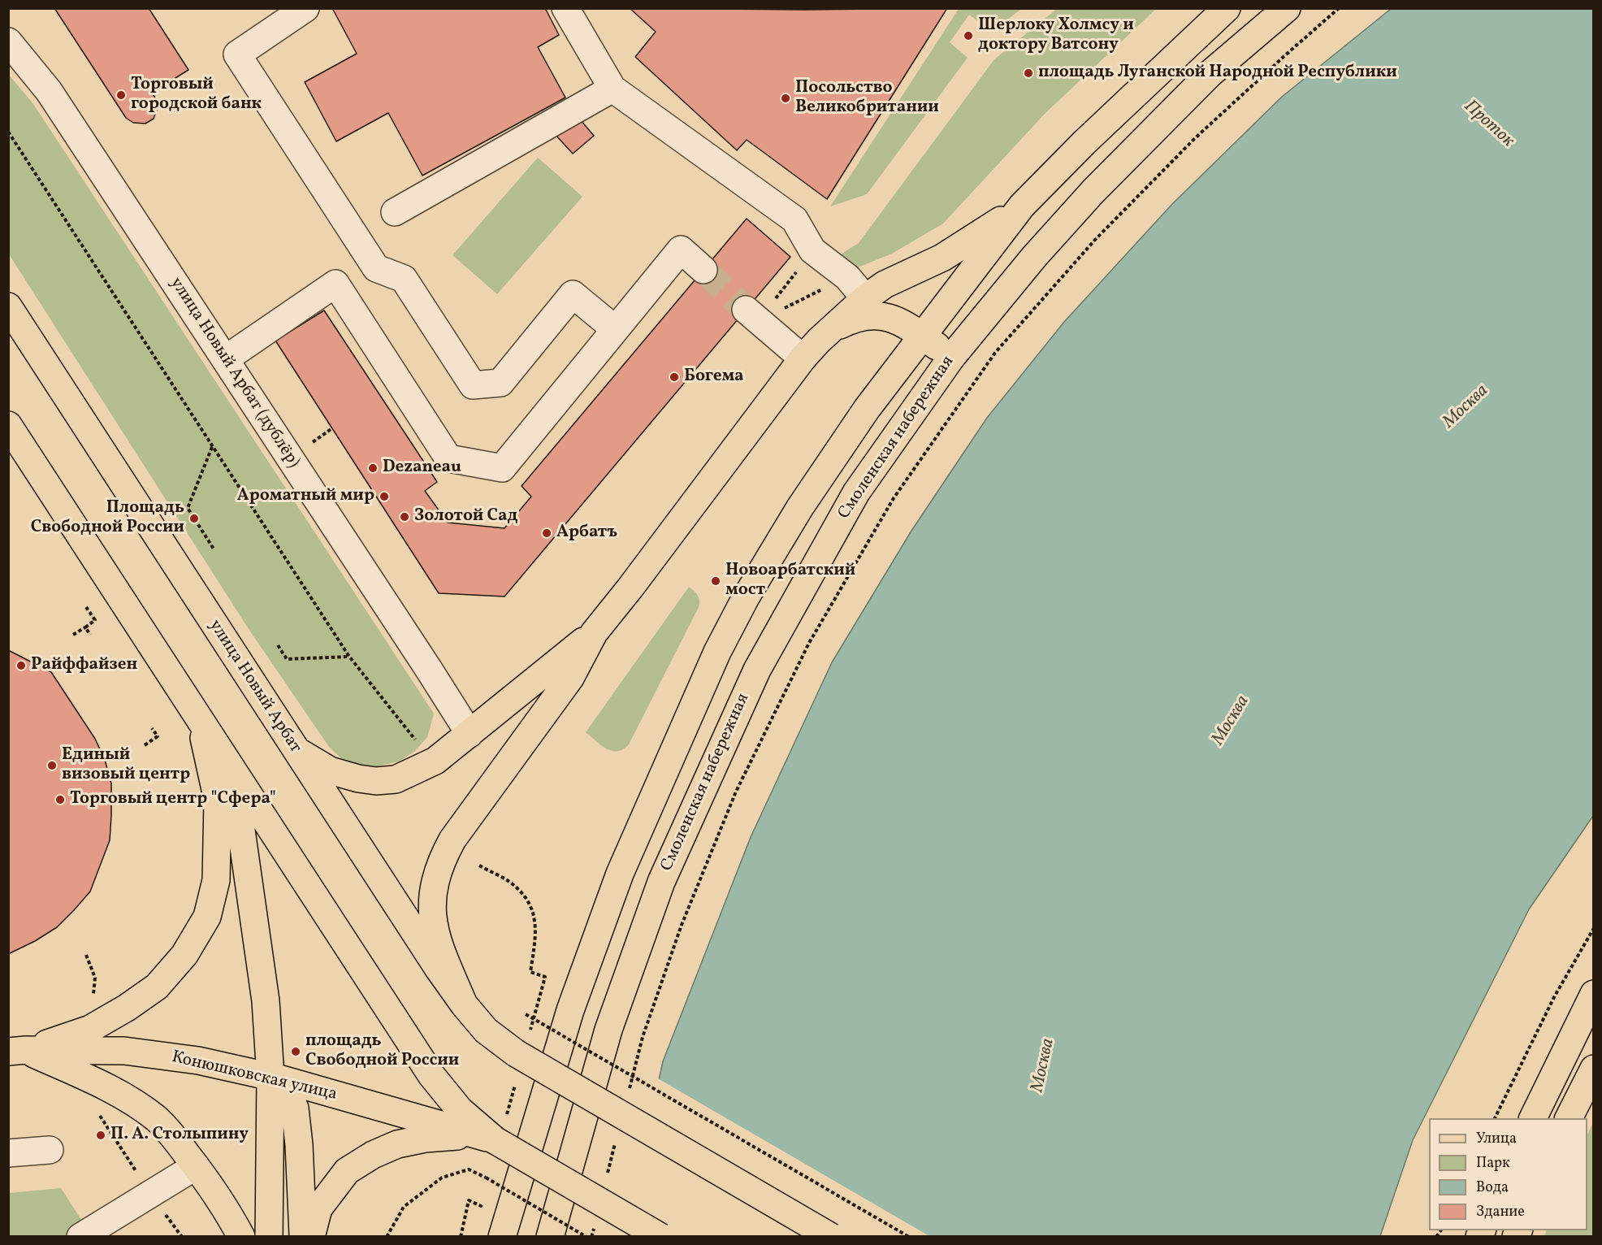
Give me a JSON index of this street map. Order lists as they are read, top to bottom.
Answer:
{
  "streets": {
    "main road": ["Смоленская набережная", "улица Новый Арбат", "Конюшковская улица"],
    "street": ["улица Новый Арбат (дублёр)"]
  },
  "water": ["Проток", "Москва"],
  "places": [
    "Шерлоку Холмсу и доктору Ватсону",
    "площадь Луганской Народной Республики",
    "Торговый городской банк",
    "Посольство Великобритании",
    "Богема",
    "Dezaneau",
    "Ароматный мир",
    "Золотой Сад",
    "Площадь Свободной России",
    "Арбатъ",
    "Новоарбатский мост",
    "Райффайзен",
    "Единый визовый центр",
    "Торговый центр \"Сфера\"",
    "площадь Свободной России",
    "П. А. Столыпину"
  ],
  "legend": [
    "Улица",
    "Парк",
    "Вода",
    "Здание"
  ]
}
